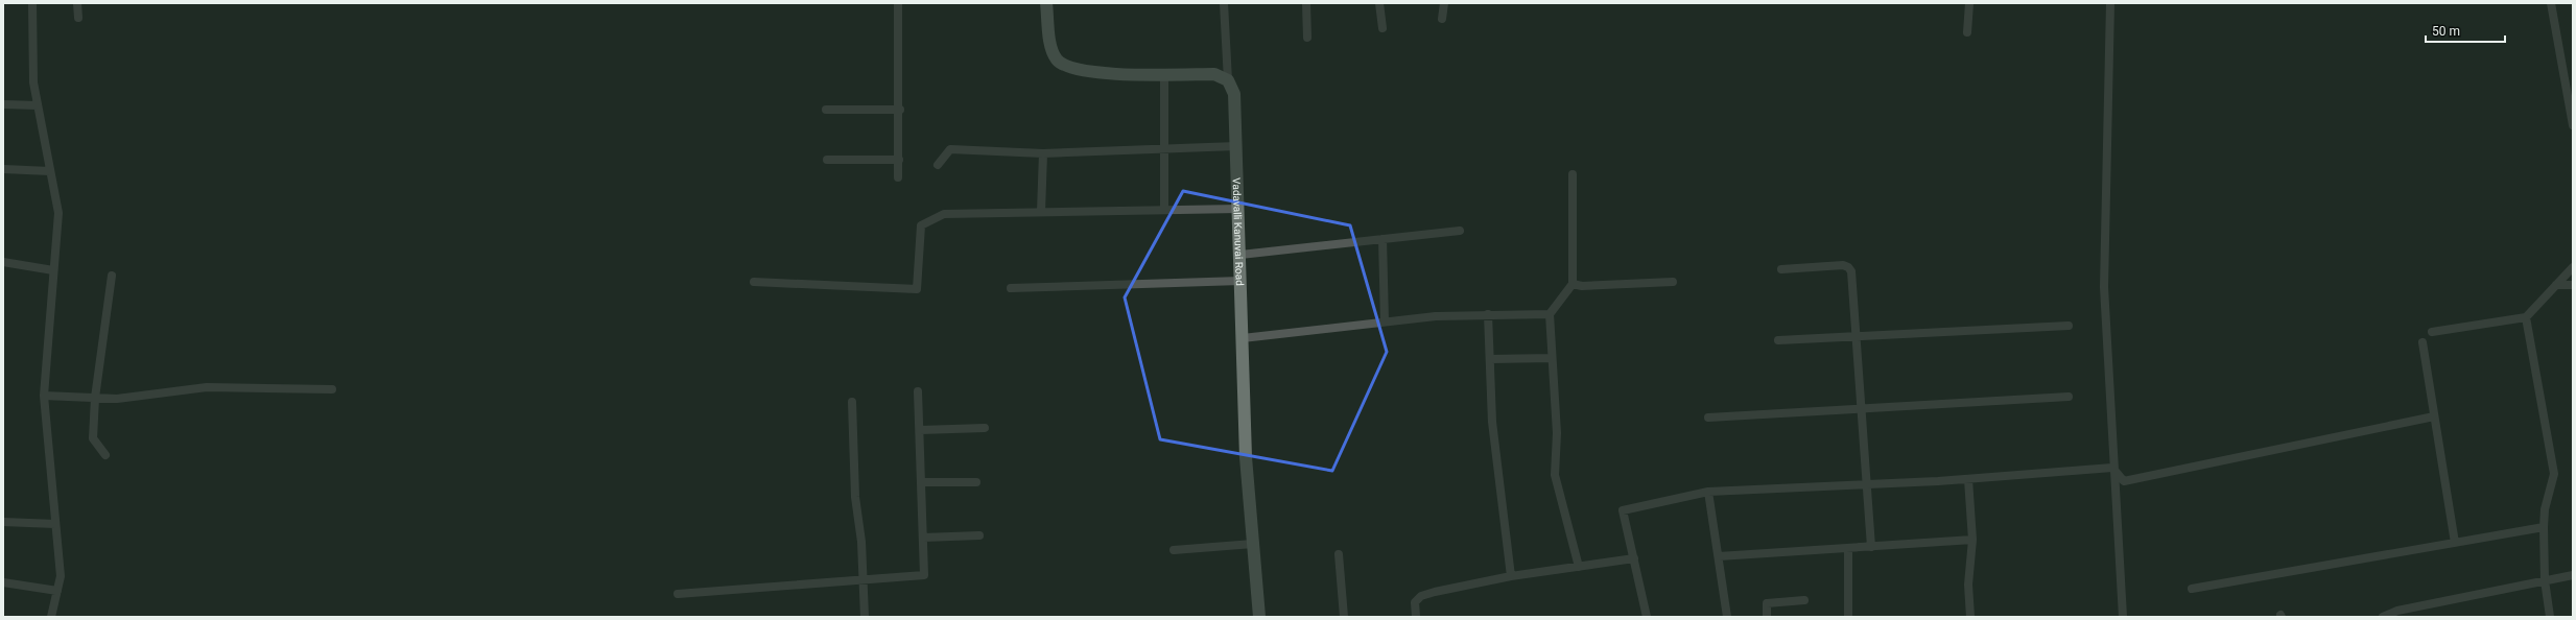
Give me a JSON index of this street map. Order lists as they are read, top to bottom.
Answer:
{
  "streets": {
    "street": ["Vadavalli Kanuvai Road"]
  },
  "scale_bar": "50 m"
}
